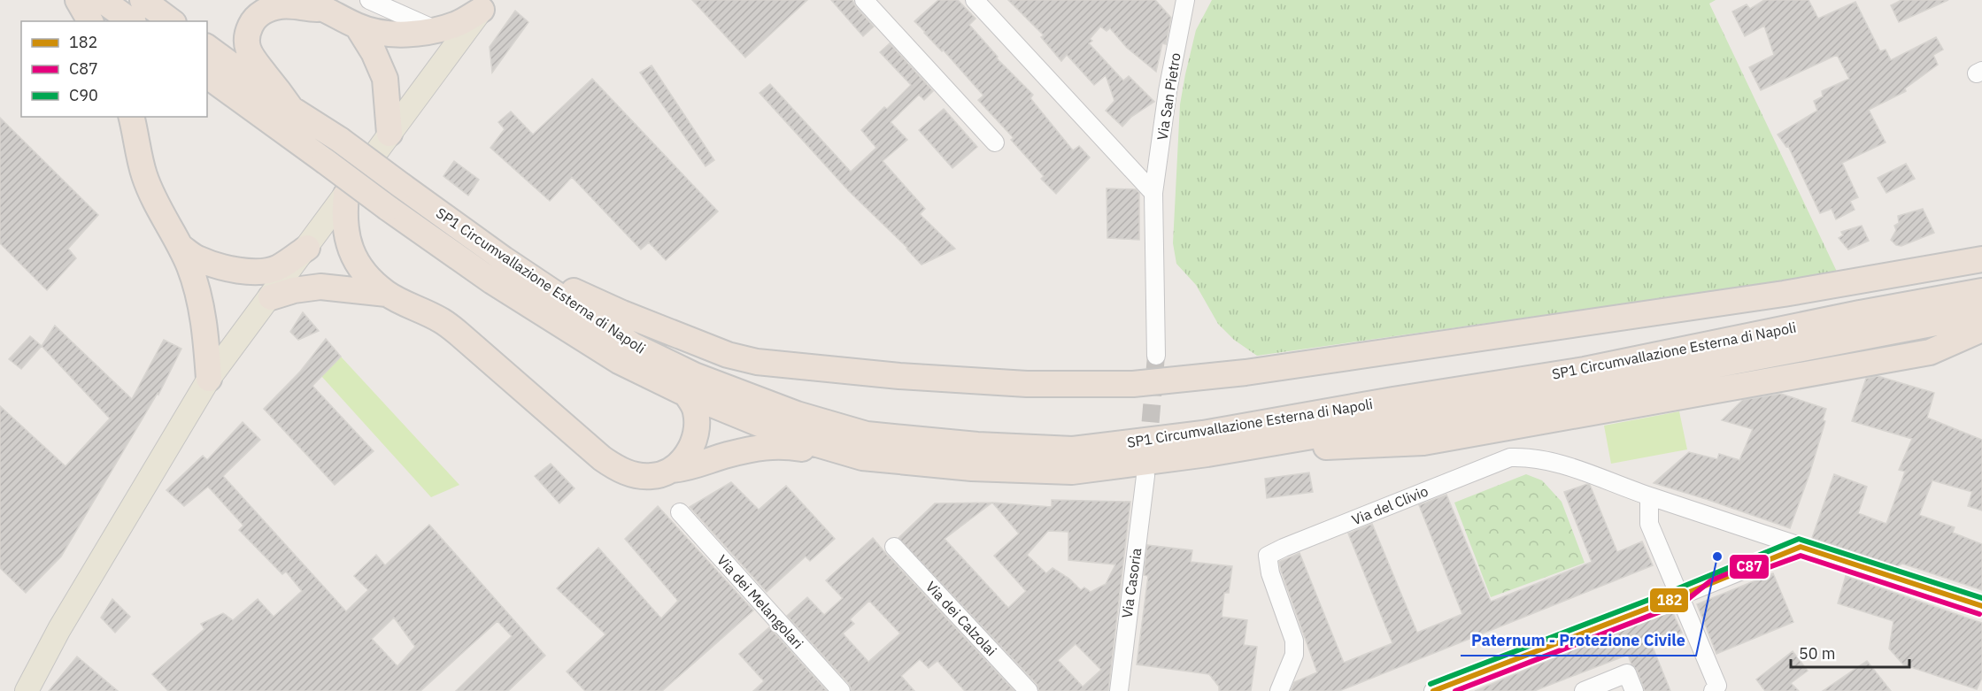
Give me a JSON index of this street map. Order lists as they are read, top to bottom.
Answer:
{
  "streets": {
    "highway": ["SP1 Circumvallazione Esterna di Napoli"],
    "street": [
      "Via San Pietro",
      "Via del Clivio",
      "Via Casoria",
      "Via dei Melangolari",
      "Via dei Calzolai"
    ]
  },
  "places": ["Paternum - Protezione Civile"],
  "lines": ["transit line C90", "transit line 182", "transit line C87"],
  "legend": ["182", "C87", "C90"],
  "scale_bar": "50 m"
}
